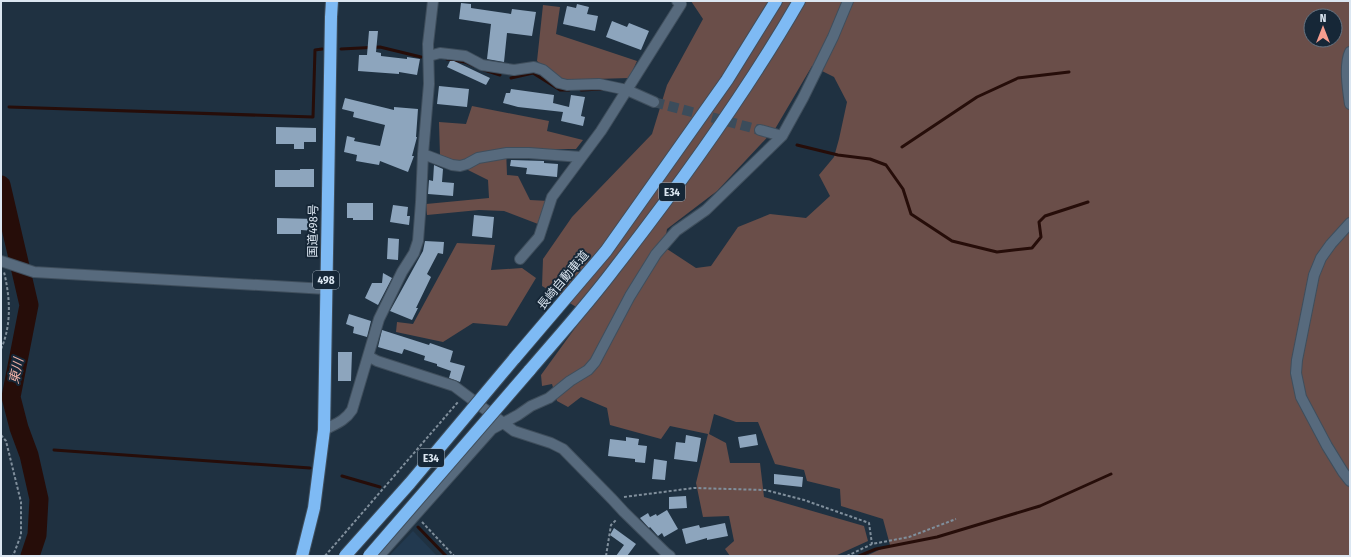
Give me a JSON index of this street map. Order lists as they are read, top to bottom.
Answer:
{
  "streets": {
    "highway": [
      "E34",
      "国道498号",
      "498",
      "長崎自動車道"
    ]
  },
  "water": ["東川"],
  "north": "top"
}
